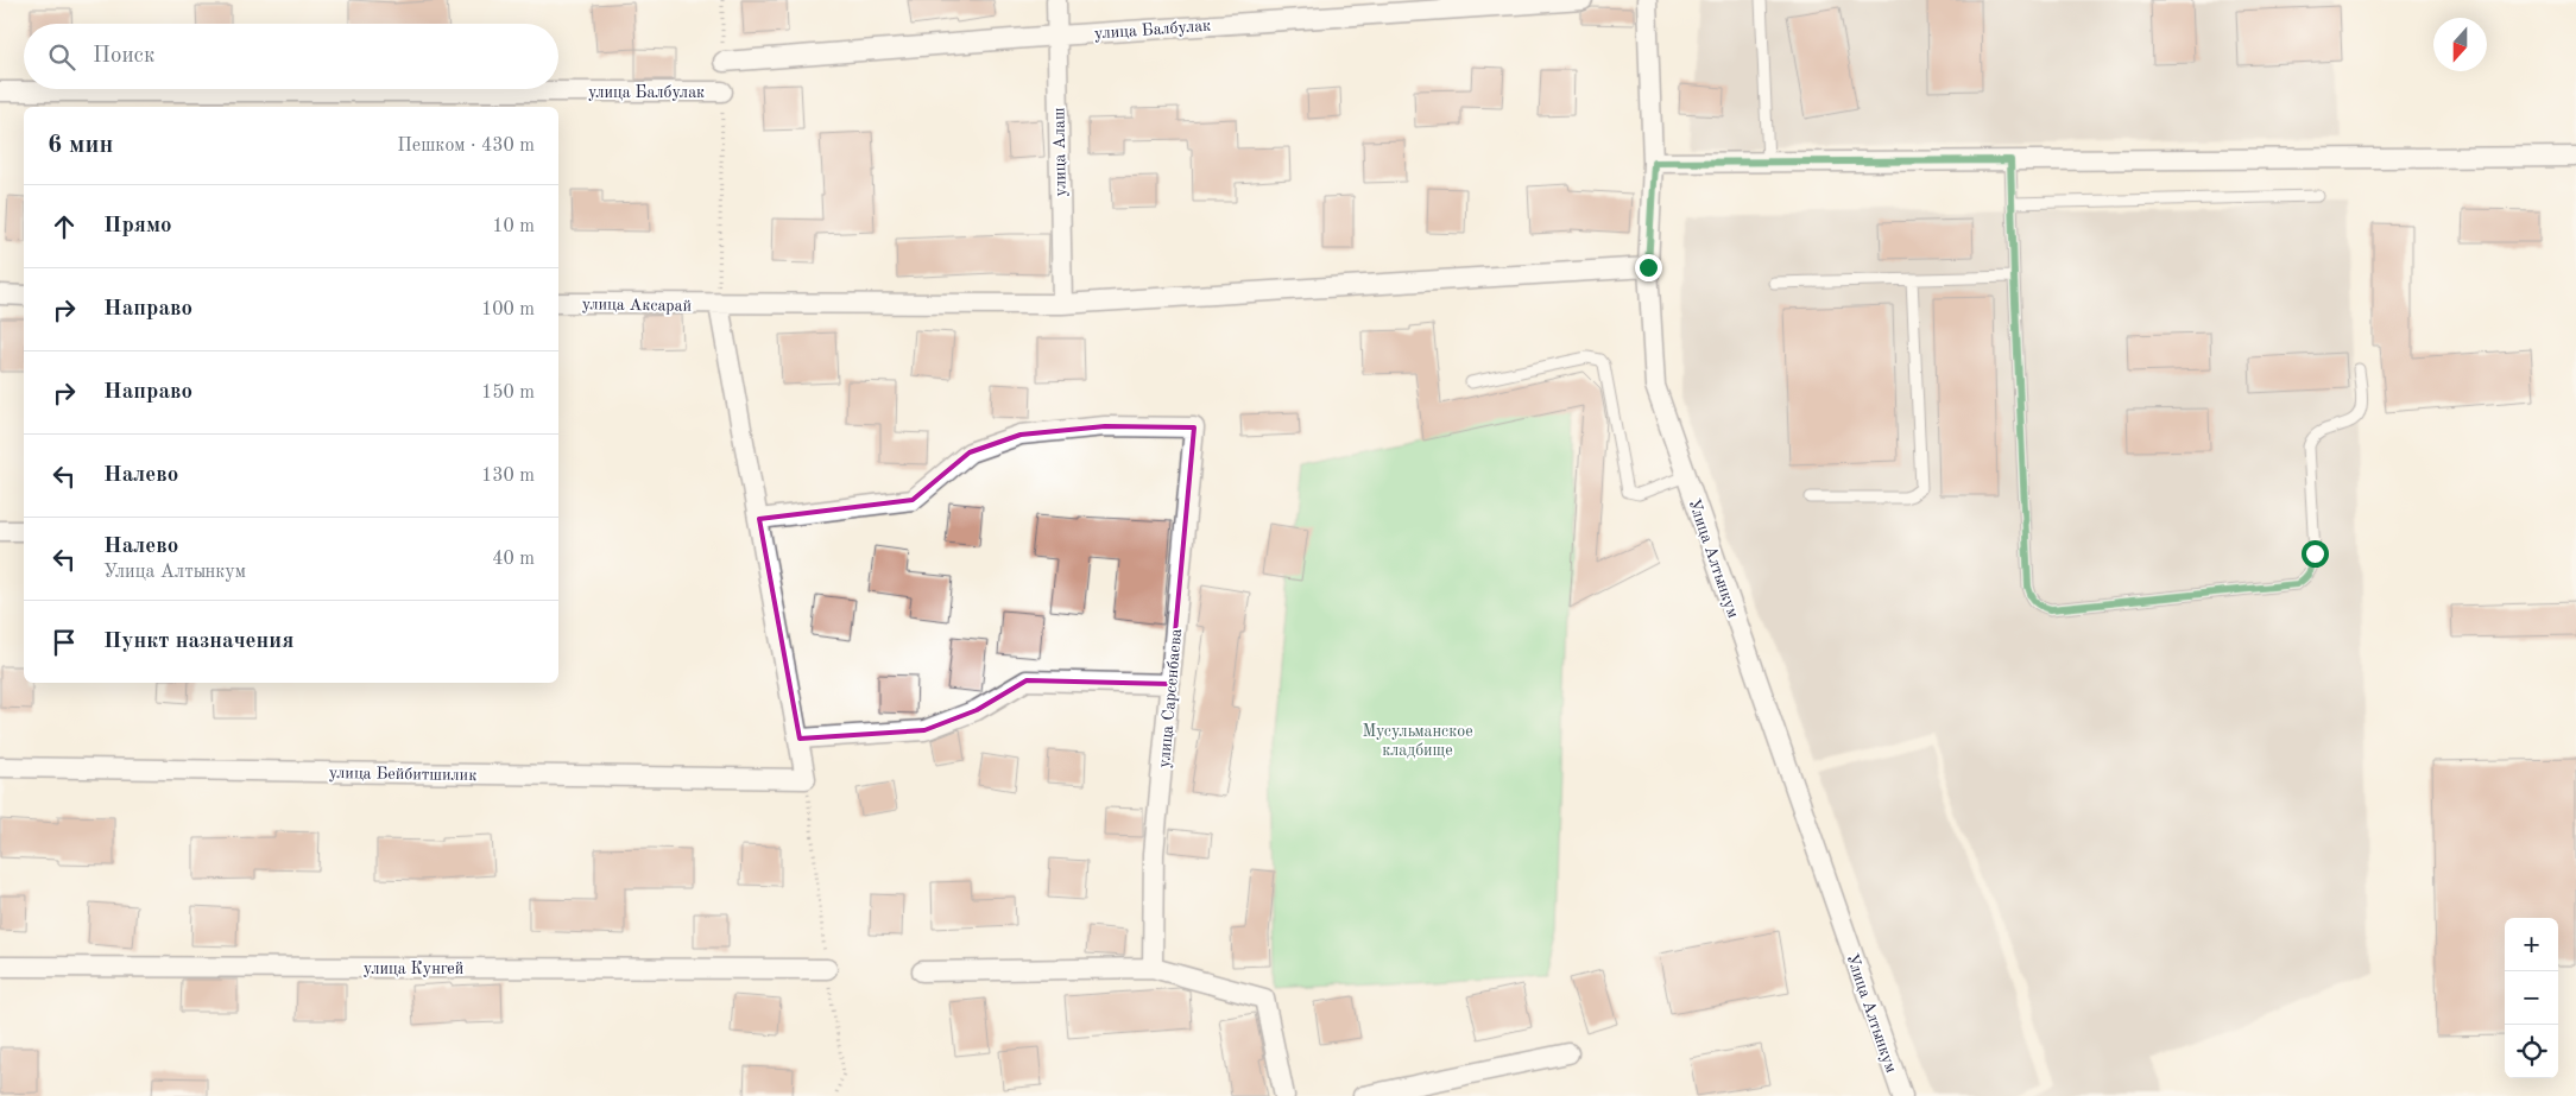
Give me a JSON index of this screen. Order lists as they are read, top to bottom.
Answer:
{
  "streets": {
    "street": [
      "улица Балбулак",
      "улица Алаш",
      "улица Аксарай",
      "Улица Алтынкум",
      "улица Сарсенбаева",
      "улица Бейбитшилик",
      "улица Кунгей"
    ]
  },
  "crossings": [
    ["улица Балбулак", "улица Алаш"],
    ["улица Алаш", "улица Аксарай"],
    ["улица Аксарай", "Улица Алтынкум"]
  ],
  "parks": ["Мусульманское кладбище"],
  "north": "bottom",
  "page": {
    "search": "Поиск",
    "heading": ["6 мин", "Пешком · 430 m"],
    "list": [
      ["Прямо", "10 m"],
      ["Направо", "100 m"],
      ["Направо", "150 m"],
      ["Налево", "130 m"],
      ["Налево", "Улица Алтынкум", "40 m"],
      "Пункт назначения"
    ],
    "map_buttons": ["+", "−"]
  }
}
